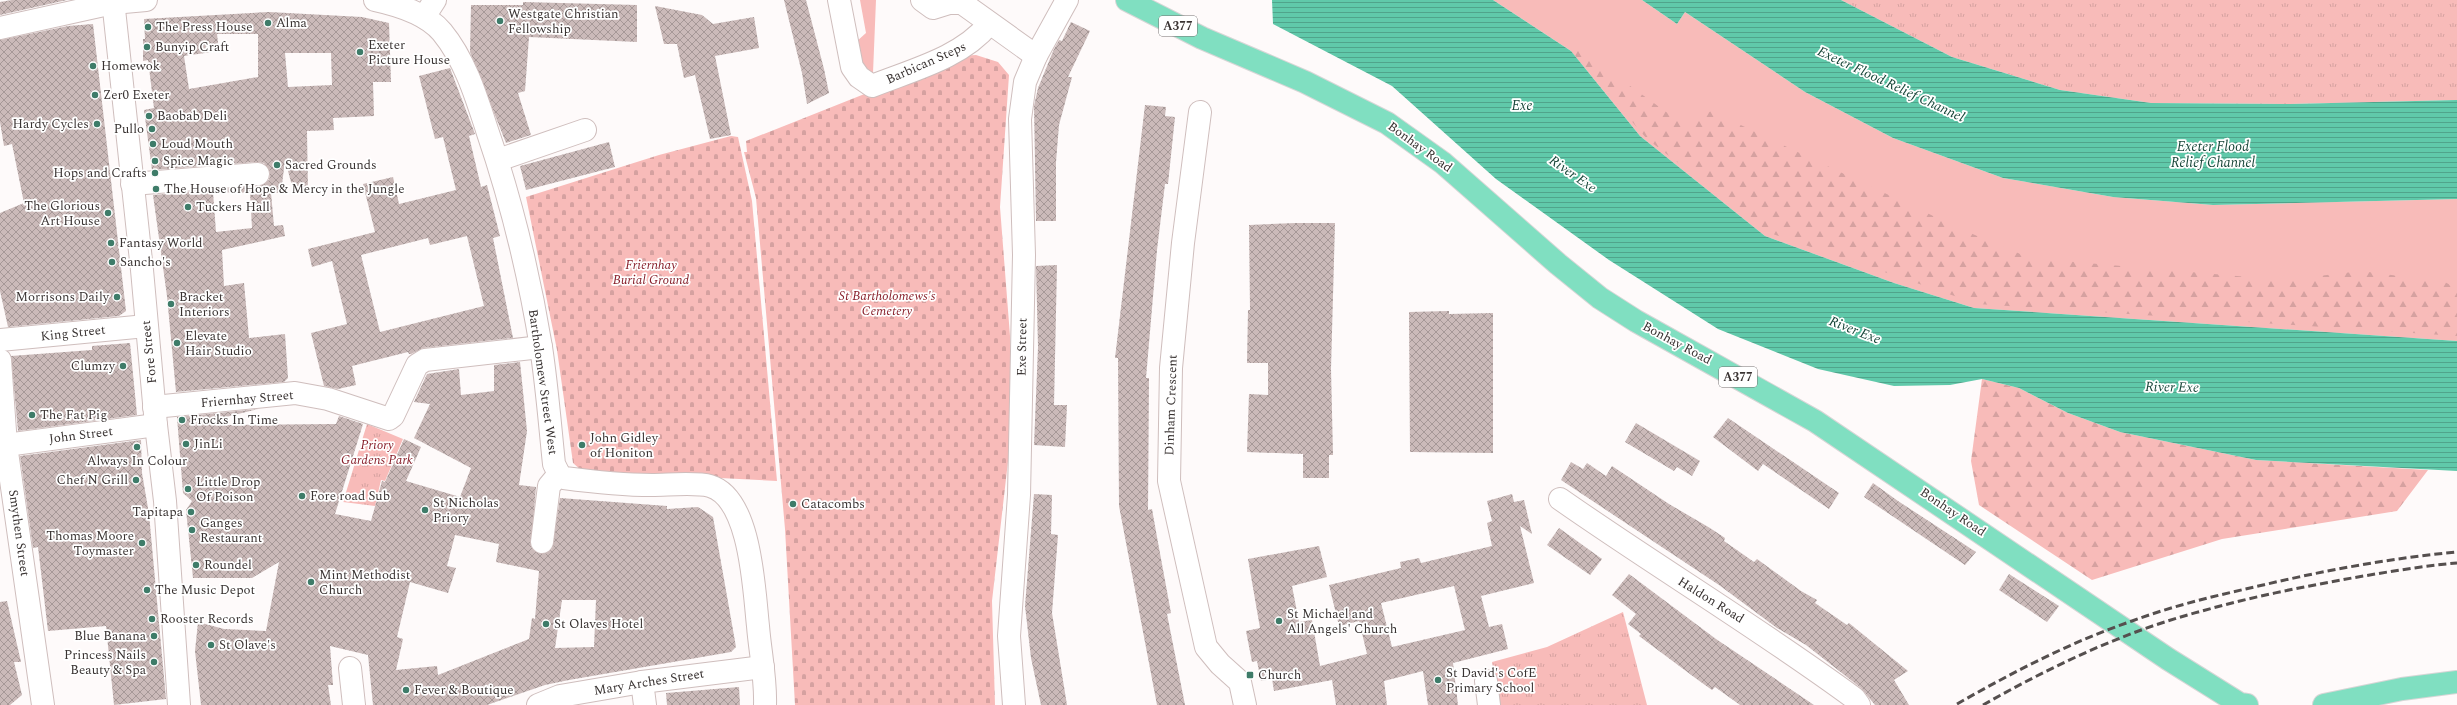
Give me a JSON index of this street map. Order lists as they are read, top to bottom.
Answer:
{
  "streets": {
    "highway": ["A377", "Bonhay Road"],
    "street": [
      "Barbican Steps",
      "King Street",
      "Exe Street",
      "Fore Street",
      "Bartholomew Street West",
      "Friernhay Street",
      "Dinham Crescent",
      "John Street",
      "Smythen Street",
      "Haldon Road",
      "Mary Arches Street"
    ]
  },
  "crossings": [
    ["King Street", "Fore Street"],
    ["Fore Street", "Friernhay Street"],
    ["Fore Street", "John Street"],
    ["Bartholomew Street West", "Friernhay Street"],
    ["Friernhay Street", "John Street"],
    ["John Street", "Smythen Street"]
  ],
  "water": ["Exeter Flood Relief Channel", "Exe", "River Exe"],
  "parks": ["Friernhay Burial Ground", "St Bartholomews's Cemetery", "Priory Gardens Park"],
  "places": {
    "other": [
      "Westgate Christian Fellowship",
      "Alma",
      "The Press House",
      "Bunyip Craft",
      "Exeter Picture House",
      "Homewok",
      "Zer0 Exeter",
      "Baobab Deli",
      "Hardy Cycles",
      "Pullo",
      "Loud Mouth",
      "Spice Magic",
      "Sacred Grounds",
      "Hops and Crafts",
      "The House of Hope & Mercy in the Jungle",
      "Tuckers Hall",
      "The Glorious Art House",
      "Fantasy World",
      "Sancho's",
      "Morrisons Daily",
      "Bracket Interiors",
      "Elevate Hair Studio",
      "Clumzy",
      "The Fat Pig",
      "Frocks In Time",
      "JinLi",
      "John Gidley of Honiton",
      "Always In Colour",
      "Chef N Grill",
      "Little Drop Of Poison",
      "Fore road Sub",
      "Catacombs",
      "St Nicholas Priory",
      "Tapitapa",
      "Ganges Restaurant",
      "Thomas Moore Toymaster",
      "Roundel",
      "Mint Methodist Church",
      "The Music Depot",
      "Rooster Records",
      "St Michael and All Angels' Church",
      "St Olaves Hotel",
      "Blue Banana",
      "St Olave's",
      "Princess Nails Beauty & Spa",
      "St David's CofE Primary School",
      "Fever & Boutique"
    ],
    "transit": ["Church"]
  }
}
